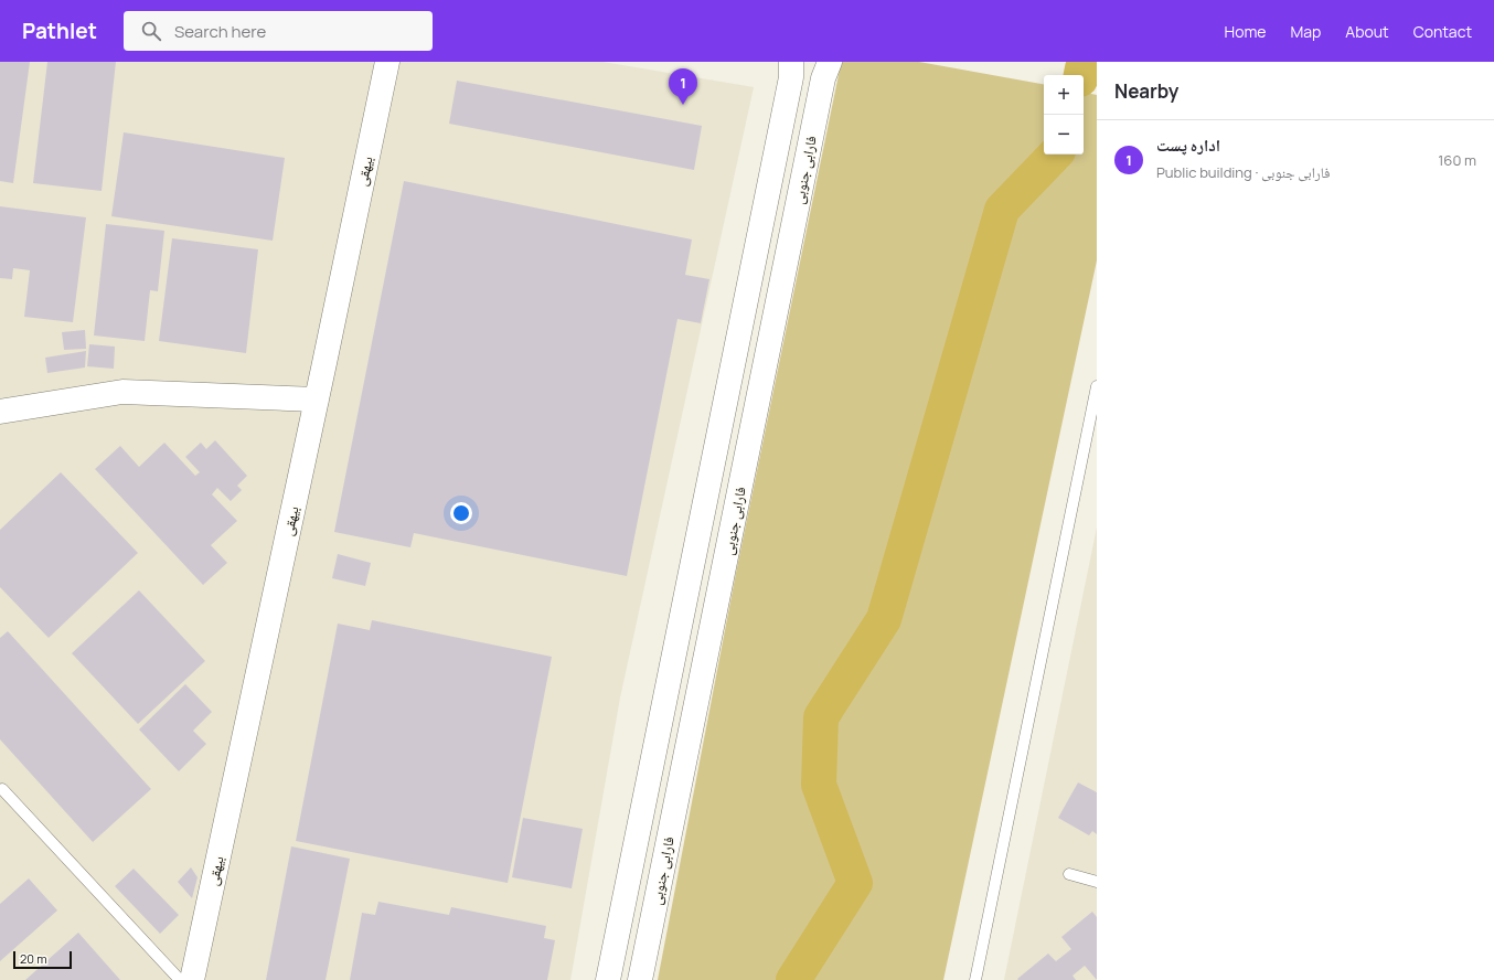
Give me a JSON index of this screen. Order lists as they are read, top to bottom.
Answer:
{
  "streets": {
    "street": ["فارابی جنوبی", "بیهقی"]
  },
  "scale_bar": "20 m",
  "page": {
    "header": "Pathlet",
    "search": "Search here",
    "nav": [
      "Home",
      "Map",
      "About",
      "Contact"
    ],
    "heading": "Nearby",
    "pins": "1",
    "map_buttons": ["+", "−"],
    "list": [
      {
        "mark": "1",
        "name": "اداره پست",
        "note": "Public building · فارابی جنوبی",
        "value": "160 m"
      }
    ],
    "scale": "20 m"
  }
}
